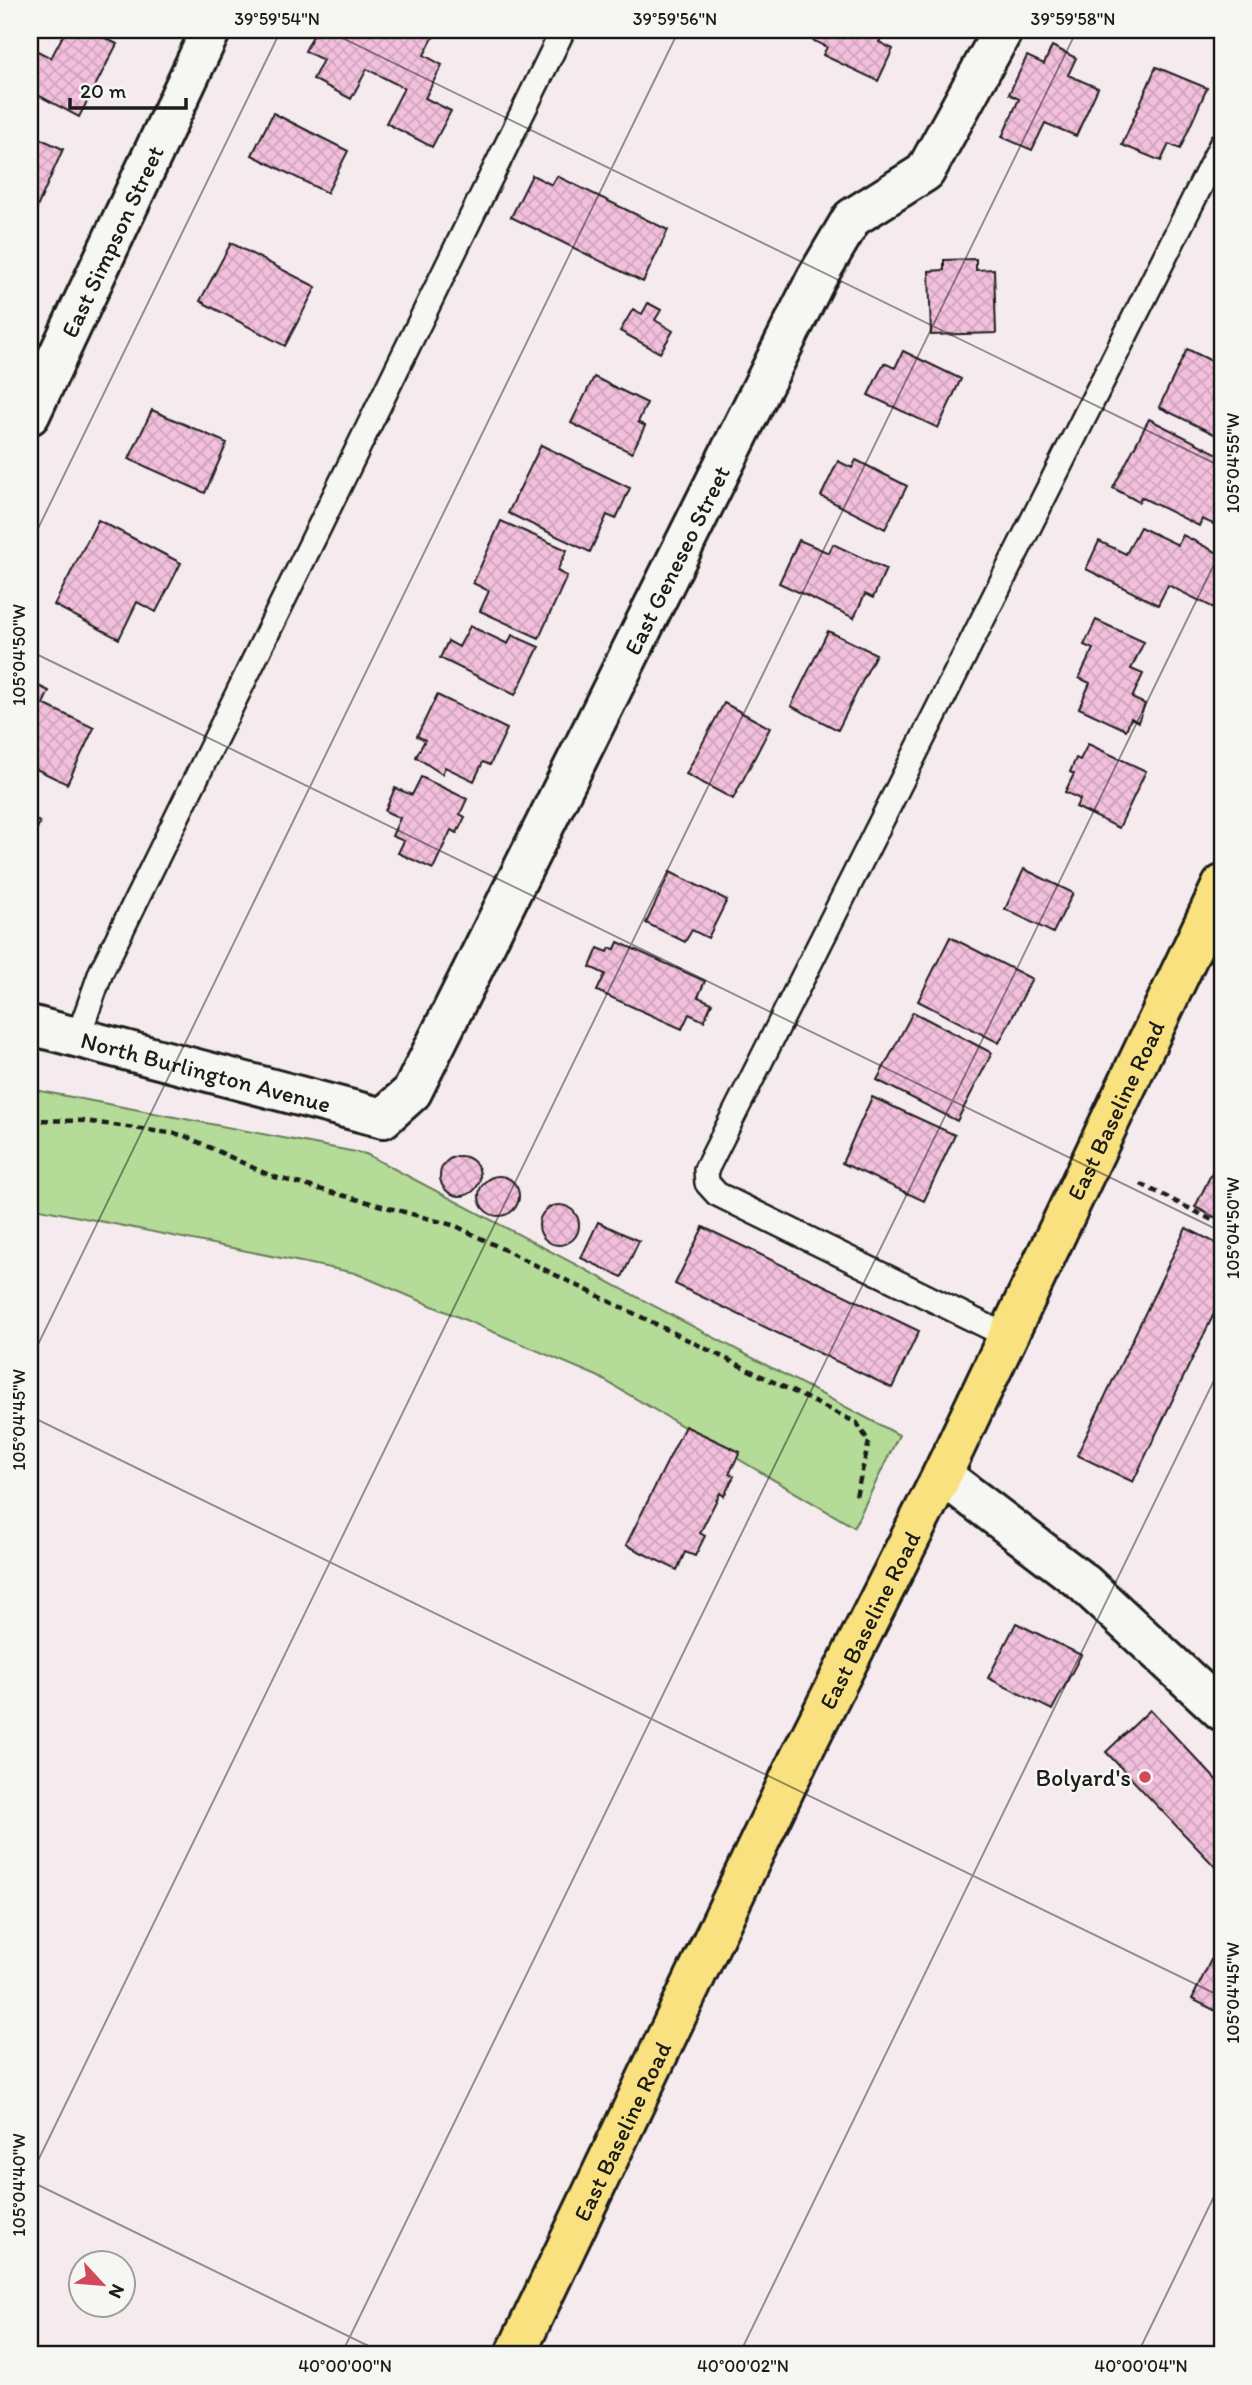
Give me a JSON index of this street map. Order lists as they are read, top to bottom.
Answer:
{
  "streets": {
    "main road": ["East Baseline Road"],
    "street": ["East Simpson Street", "East Geneseo Street", "North Burlington Avenue"]
  },
  "crossings": [
    ["East Geneseo Street", "North Burlington Avenue"]
  ],
  "places": ["Bolyard's"],
  "scale_bar": "20 m",
  "north": "bottom right",
  "coordinates": [
    "39°59'54\"N",
    "39°59'56\"N",
    "39°59'58\"N",
    "105°04'55\"W",
    "105°04'50\"W",
    "105°04'45\"W",
    "105°04'40\"W",
    "40°00'00\"N",
    "40°00'02\"N",
    "40°00'04\"N"
  ]
}
